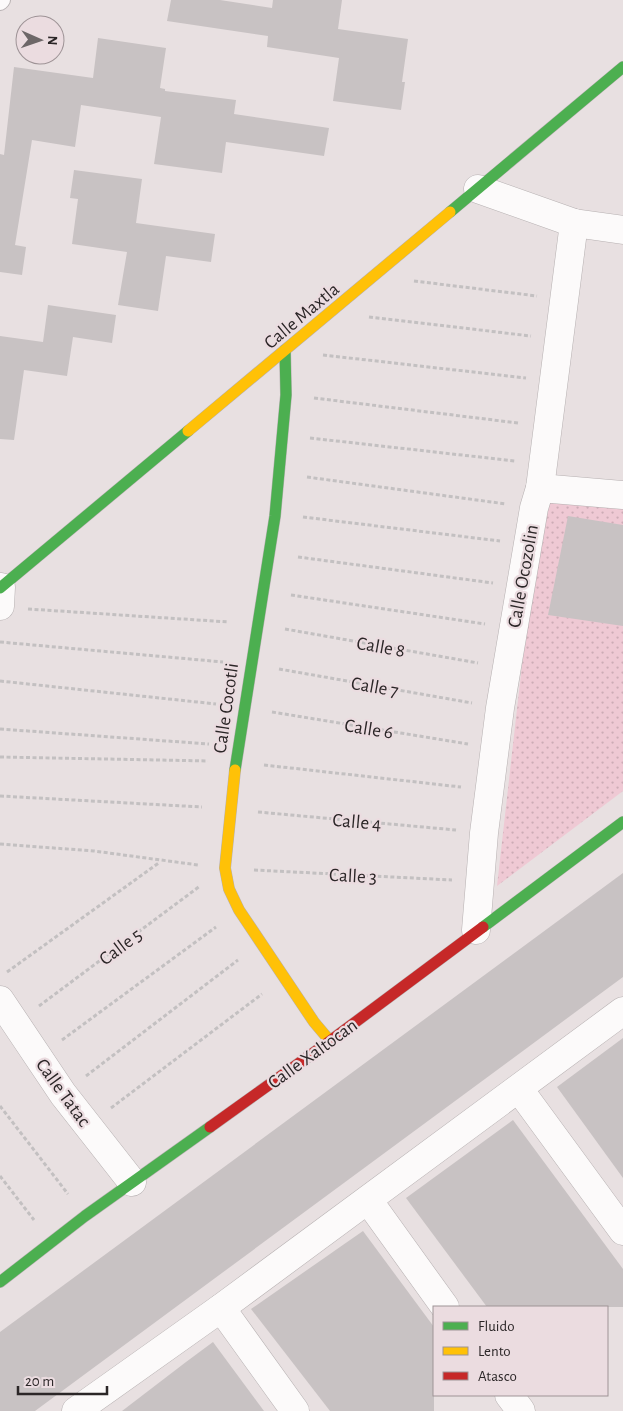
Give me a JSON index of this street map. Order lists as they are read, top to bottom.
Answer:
{
  "streets": {
    "street": [
      "Calle Maxtla",
      "Calle Ocozolin",
      "Calle Cocotli",
      "Calle Xaltocan",
      "Calle Tatac"
    ],
    "path": [
      "Calle 8",
      "Calle 7",
      "Calle 6",
      "Calle 4",
      "Calle 3",
      "Calle 5"
    ]
  },
  "crossings": [
    ["Calle Maxtla", "Calle Cocotli"],
    ["Calle Ocozolin", "Calle 8"],
    ["Calle Ocozolin", "Calle 7"],
    ["Calle Ocozolin", "Calle 6"],
    ["Calle Ocozolin", "Calle 4"],
    ["Calle Ocozolin", "Calle 3"],
    ["Calle Ocozolin", "Calle Xaltocan"],
    ["Calle 8", "Calle Cocotli"],
    ["Calle 7", "Calle Cocotli"],
    ["Calle Cocotli", "Calle 6"],
    ["Calle Cocotli", "Calle 4"],
    ["Calle Cocotli", "Calle 3"],
    ["Calle Cocotli", "Calle 5"],
    ["Calle Cocotli", "Calle Xaltocan"],
    ["Calle 3", "Calle 5"],
    ["Calle 5", "Calle Tatac"],
    ["Calle Xaltocan", "Calle Tatac"]
  ],
  "legend": ["Fluido", "Lento", "Atasco"],
  "scale_bar": "20 m",
  "north": "right"
}
